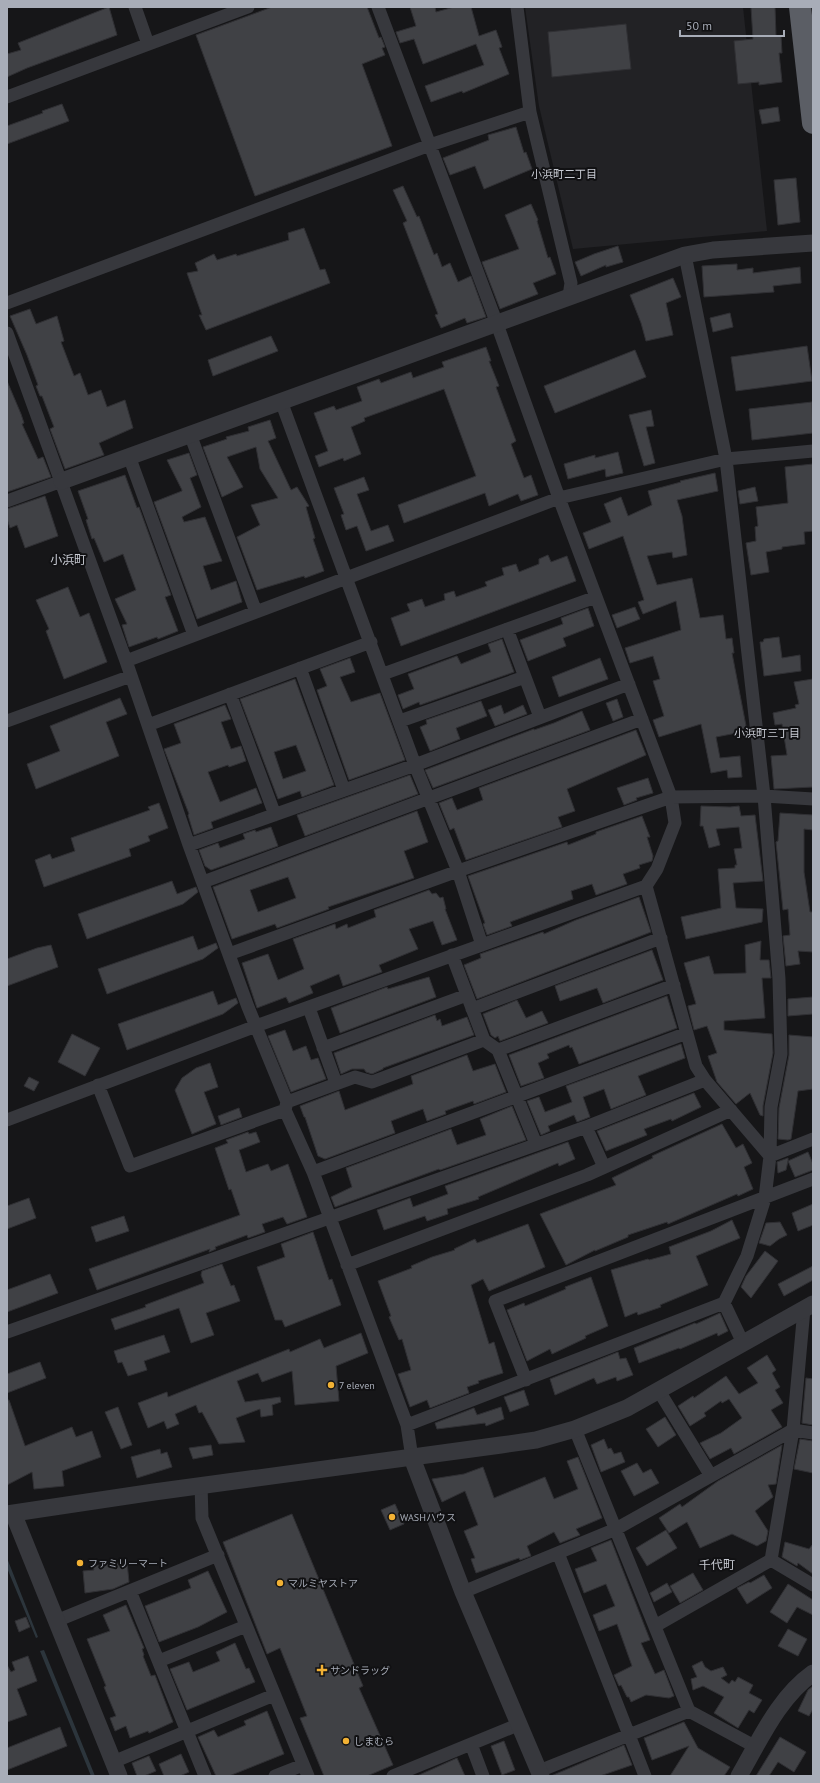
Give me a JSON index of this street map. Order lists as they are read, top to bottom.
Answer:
{
  "districts": [
    "小浜町二丁目",
    "小浜町",
    "小浜町三丁目",
    "千代町"
  ],
  "places": {
    "other": [
      "7 eleven",
      "WASHハウス",
      "ファミリーマート",
      "マルミヤストア",
      "しまむら"
    ],
    "health": ["サンドラッグ"]
  },
  "scale_bar": "50 m"
}
